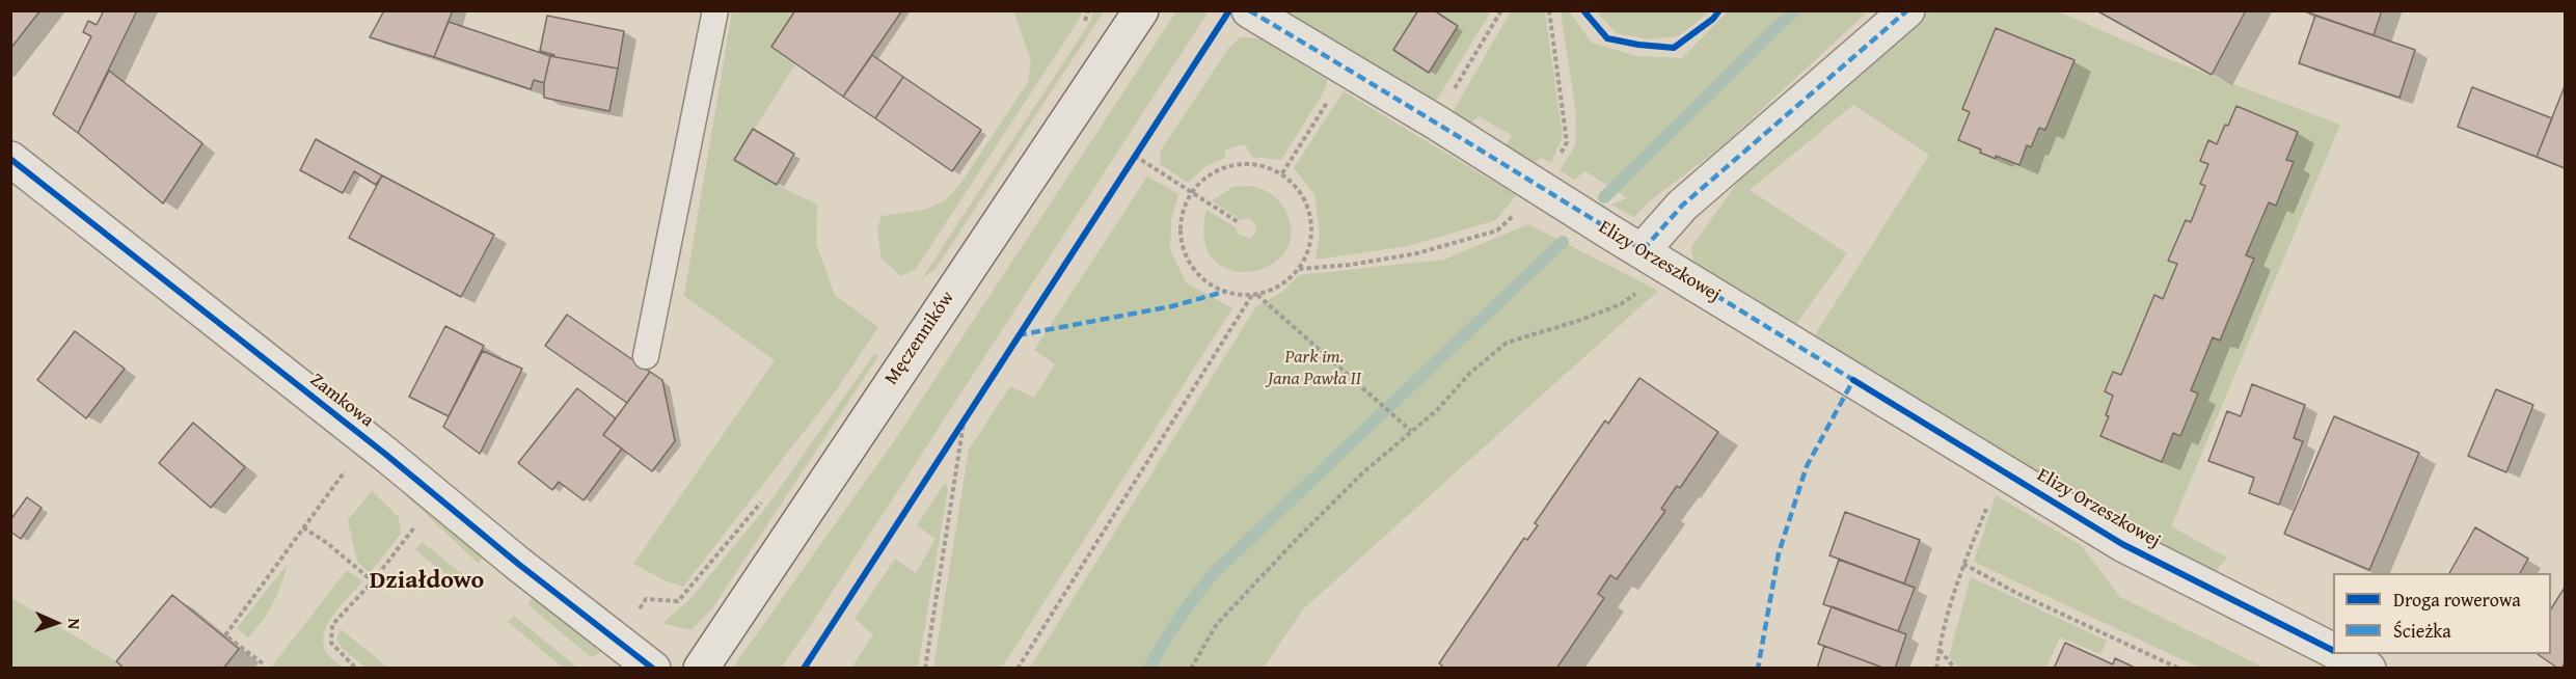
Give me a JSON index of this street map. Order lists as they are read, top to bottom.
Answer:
{
  "streets": {
    "street": ["Elizy Orzeszkowej", "Męczenników", "Zamkowa"]
  },
  "districts": ["Działdowo"],
  "parks": ["Park im. Jana Pawła II"],
  "legend": ["Droga rowerowa", "Ścieżka"],
  "north": "right"
}
